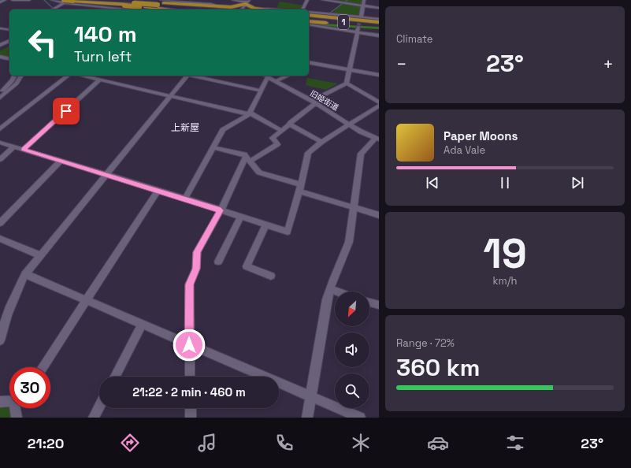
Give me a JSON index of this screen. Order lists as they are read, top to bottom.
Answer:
{
  "streets": {
    "highway": ["1"],
    "street": ["旧姫街道"]
  },
  "districts": ["上新屋"],
  "north": "bottom left",
  "page": {
    "tile": [
      "Climate",
      ["19", "km/h"],
      ["Range · 72%", "360 km"]
    ],
    "turn": ["140 m", "Turn left"],
    "heat": ["−", "23°", "+"],
    "song": ["Paper Moons", "Ada Vale"],
    "limit": "30",
    "trip": "21:22 · 2 min · 460 m",
    "tabs": ["21:20", "23°"]
  }
}
